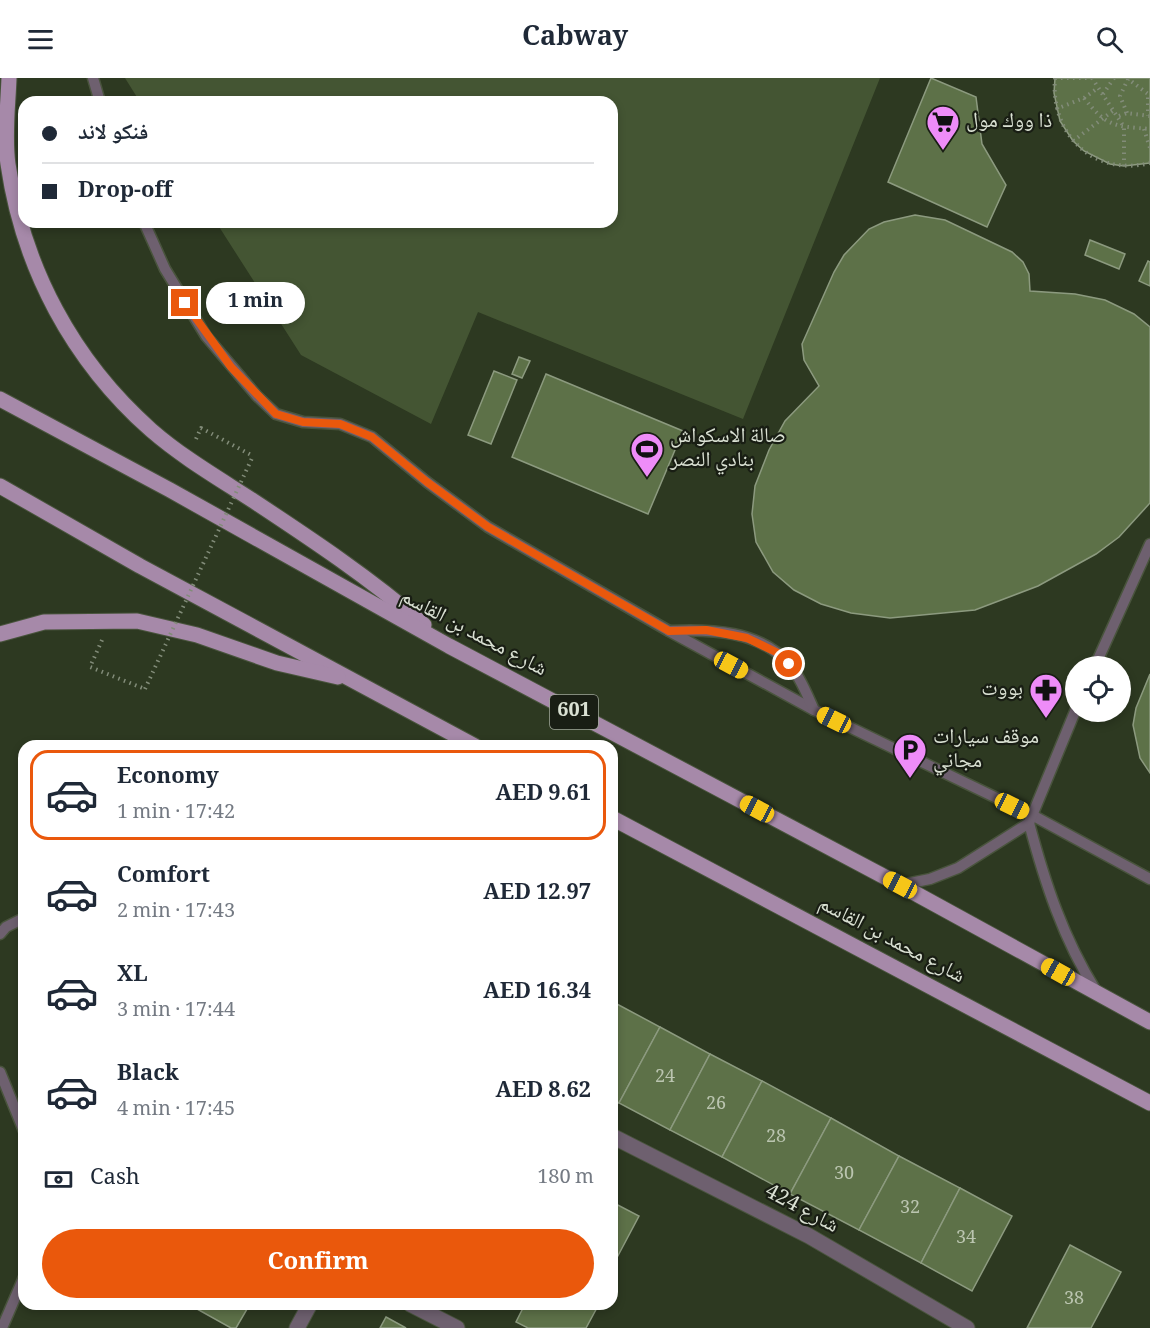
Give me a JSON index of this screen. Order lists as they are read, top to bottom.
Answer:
{
  "streets": {
    "main road": ["شارع محمد بن القاسم", "601"],
    "street": ["شارع 424"]
  },
  "places": {
    "supermarket": ["ذا ووك مول"],
    "sports": ["صالة الاسكواش بنادي النصر"],
    "pharmacy": ["بووت"],
    "parking": ["موقف سيارات مجاني"]
  },
  "house_numbers": [
    "24",
    "26",
    "28",
    "30",
    "32",
    "34",
    "38"
  ],
  "page": {
    "header": "Cabway",
    "banner": ["فنكو لاند", "Drop-off"],
    "bubble": "1 min",
    "list": [
      {
        "name": "Economy",
        "note": "1 min · 17:42",
        "value": "AED 9.61"
      },
      {
        "name": "Comfort",
        "note": "2 min · 17:43",
        "value": "AED 12.97"
      },
      {
        "name": "XL",
        "note": "3 min · 17:44",
        "value": "AED 16.34"
      },
      {
        "name": "Black",
        "note": "4 min · 17:45",
        "value": "AED 8.62"
      }
    ],
    "pay": ["Cash", "180 m"],
    "buttons": "Confirm"
  }
}
